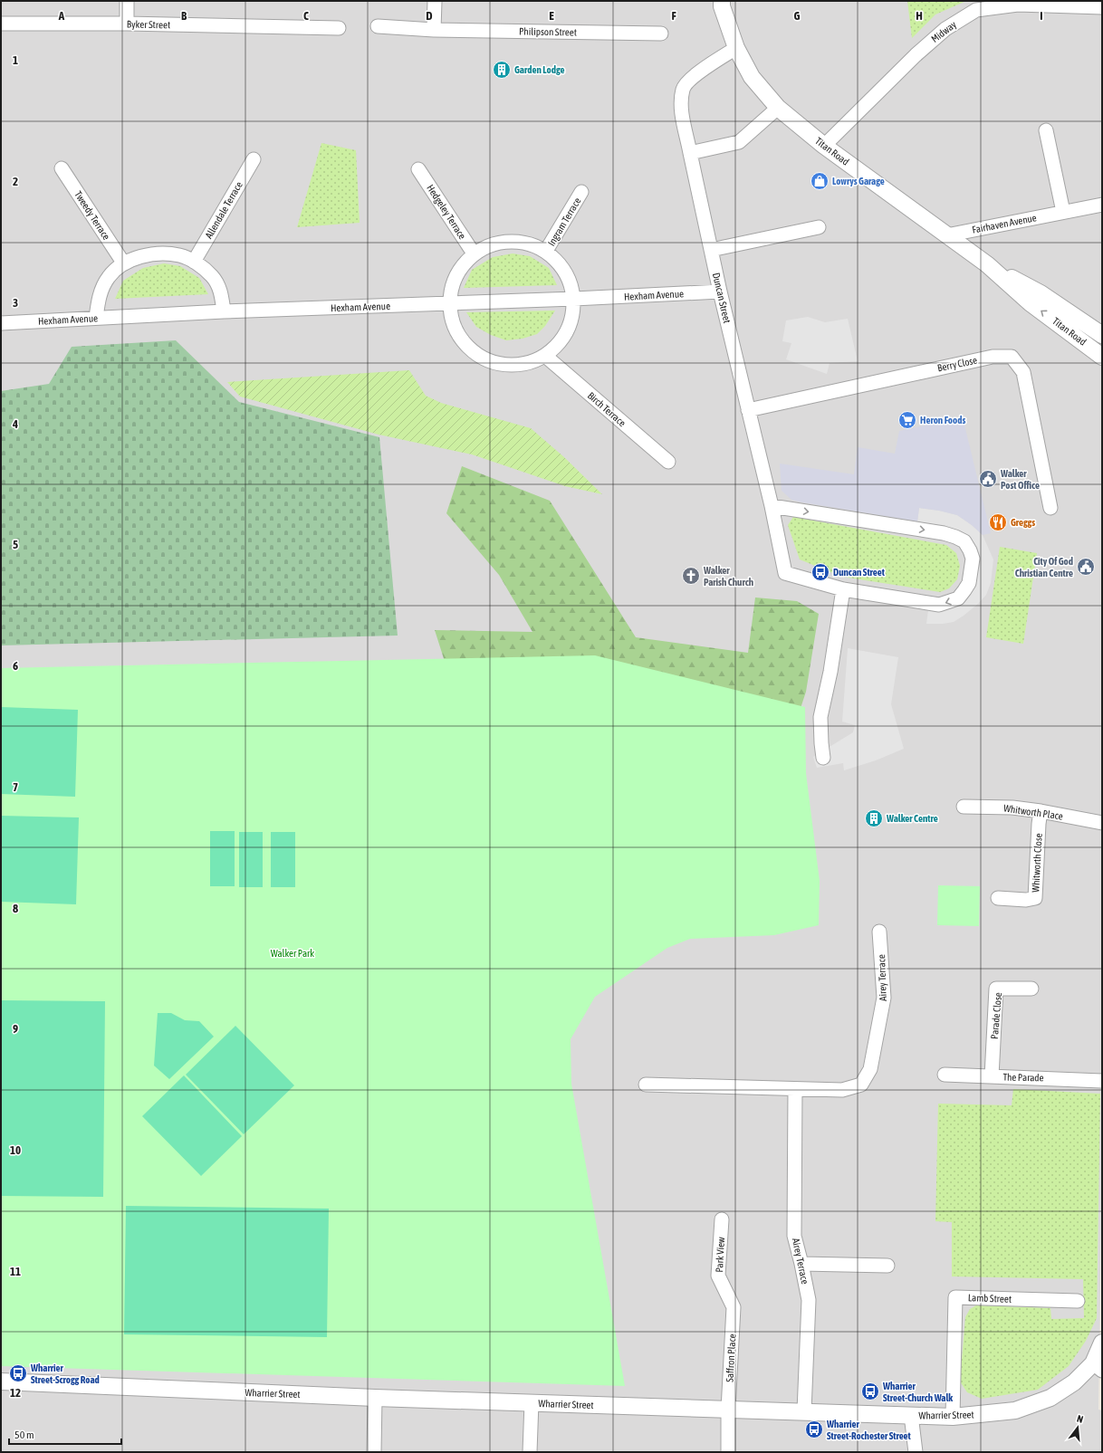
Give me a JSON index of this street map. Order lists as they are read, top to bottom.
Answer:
{
  "streets": {
    "street": [
      "Byker Street",
      "Philipson Street",
      "Midway",
      "Titan Road",
      "Allendale Terrace",
      "Hedgeley Terrace",
      "Tweedy Terrace",
      "Ingram Terrace",
      "Fairhaven Avenue",
      "Hexham Avenue",
      "Duncan Street",
      "Berry Close",
      "Birch Terrace",
      "Whitworth Place",
      "Whitworth Close",
      "Airey Terrace",
      "Parade Close",
      "The Parade",
      "Park View",
      "Lamb Street",
      "Saffron Place",
      "Wharrier Street"
    ]
  },
  "crossings": [
    ["Midway", "Titan Road"],
    ["Titan Road", "Fairhaven Avenue"],
    ["Titan Road", "Duncan Street"],
    ["Hexham Avenue", "Duncan Street"],
    ["Duncan Street", "Berry Close"],
    ["Whitworth Place", "Whitworth Close"],
    ["Airey Terrace", "Wharrier Street"],
    ["Parade Close", "The Parade"],
    ["Park View", "Saffron Place"],
    ["Lamb Street", "Wharrier Street"],
    ["Saffron Place", "Wharrier Street"]
  ],
  "parks": ["Walker Park"],
  "places": {
    "building": ["Garden Lodge", "Walker Centre"],
    "shop": ["Lowrys Garage"],
    "supermarket": ["Heron Foods"],
    "public building": ["Walker Post Office", "City Of God Christian Centre"],
    "restaurant": ["Greggs"],
    "bus stop": [
      "Duncan Street",
      "Wharrier Street-Scrogg Road",
      "Wharrier Street-Church Walk",
      "Wharrier Street-Rochester Street"
    ],
    "church": ["Walker Parish Church"]
  },
  "scale_bar": "50 m",
  "north": "top",
  "grid": {
    "columns": [
      "A",
      "B",
      "C",
      "D",
      "E",
      "F",
      "G",
      "H",
      "I"
    ],
    "rows": [
      "1",
      "2",
      "3",
      "4",
      "5",
      "6",
      "7",
      "8",
      "9",
      "10",
      "11",
      "12"
    ]
  }
}
